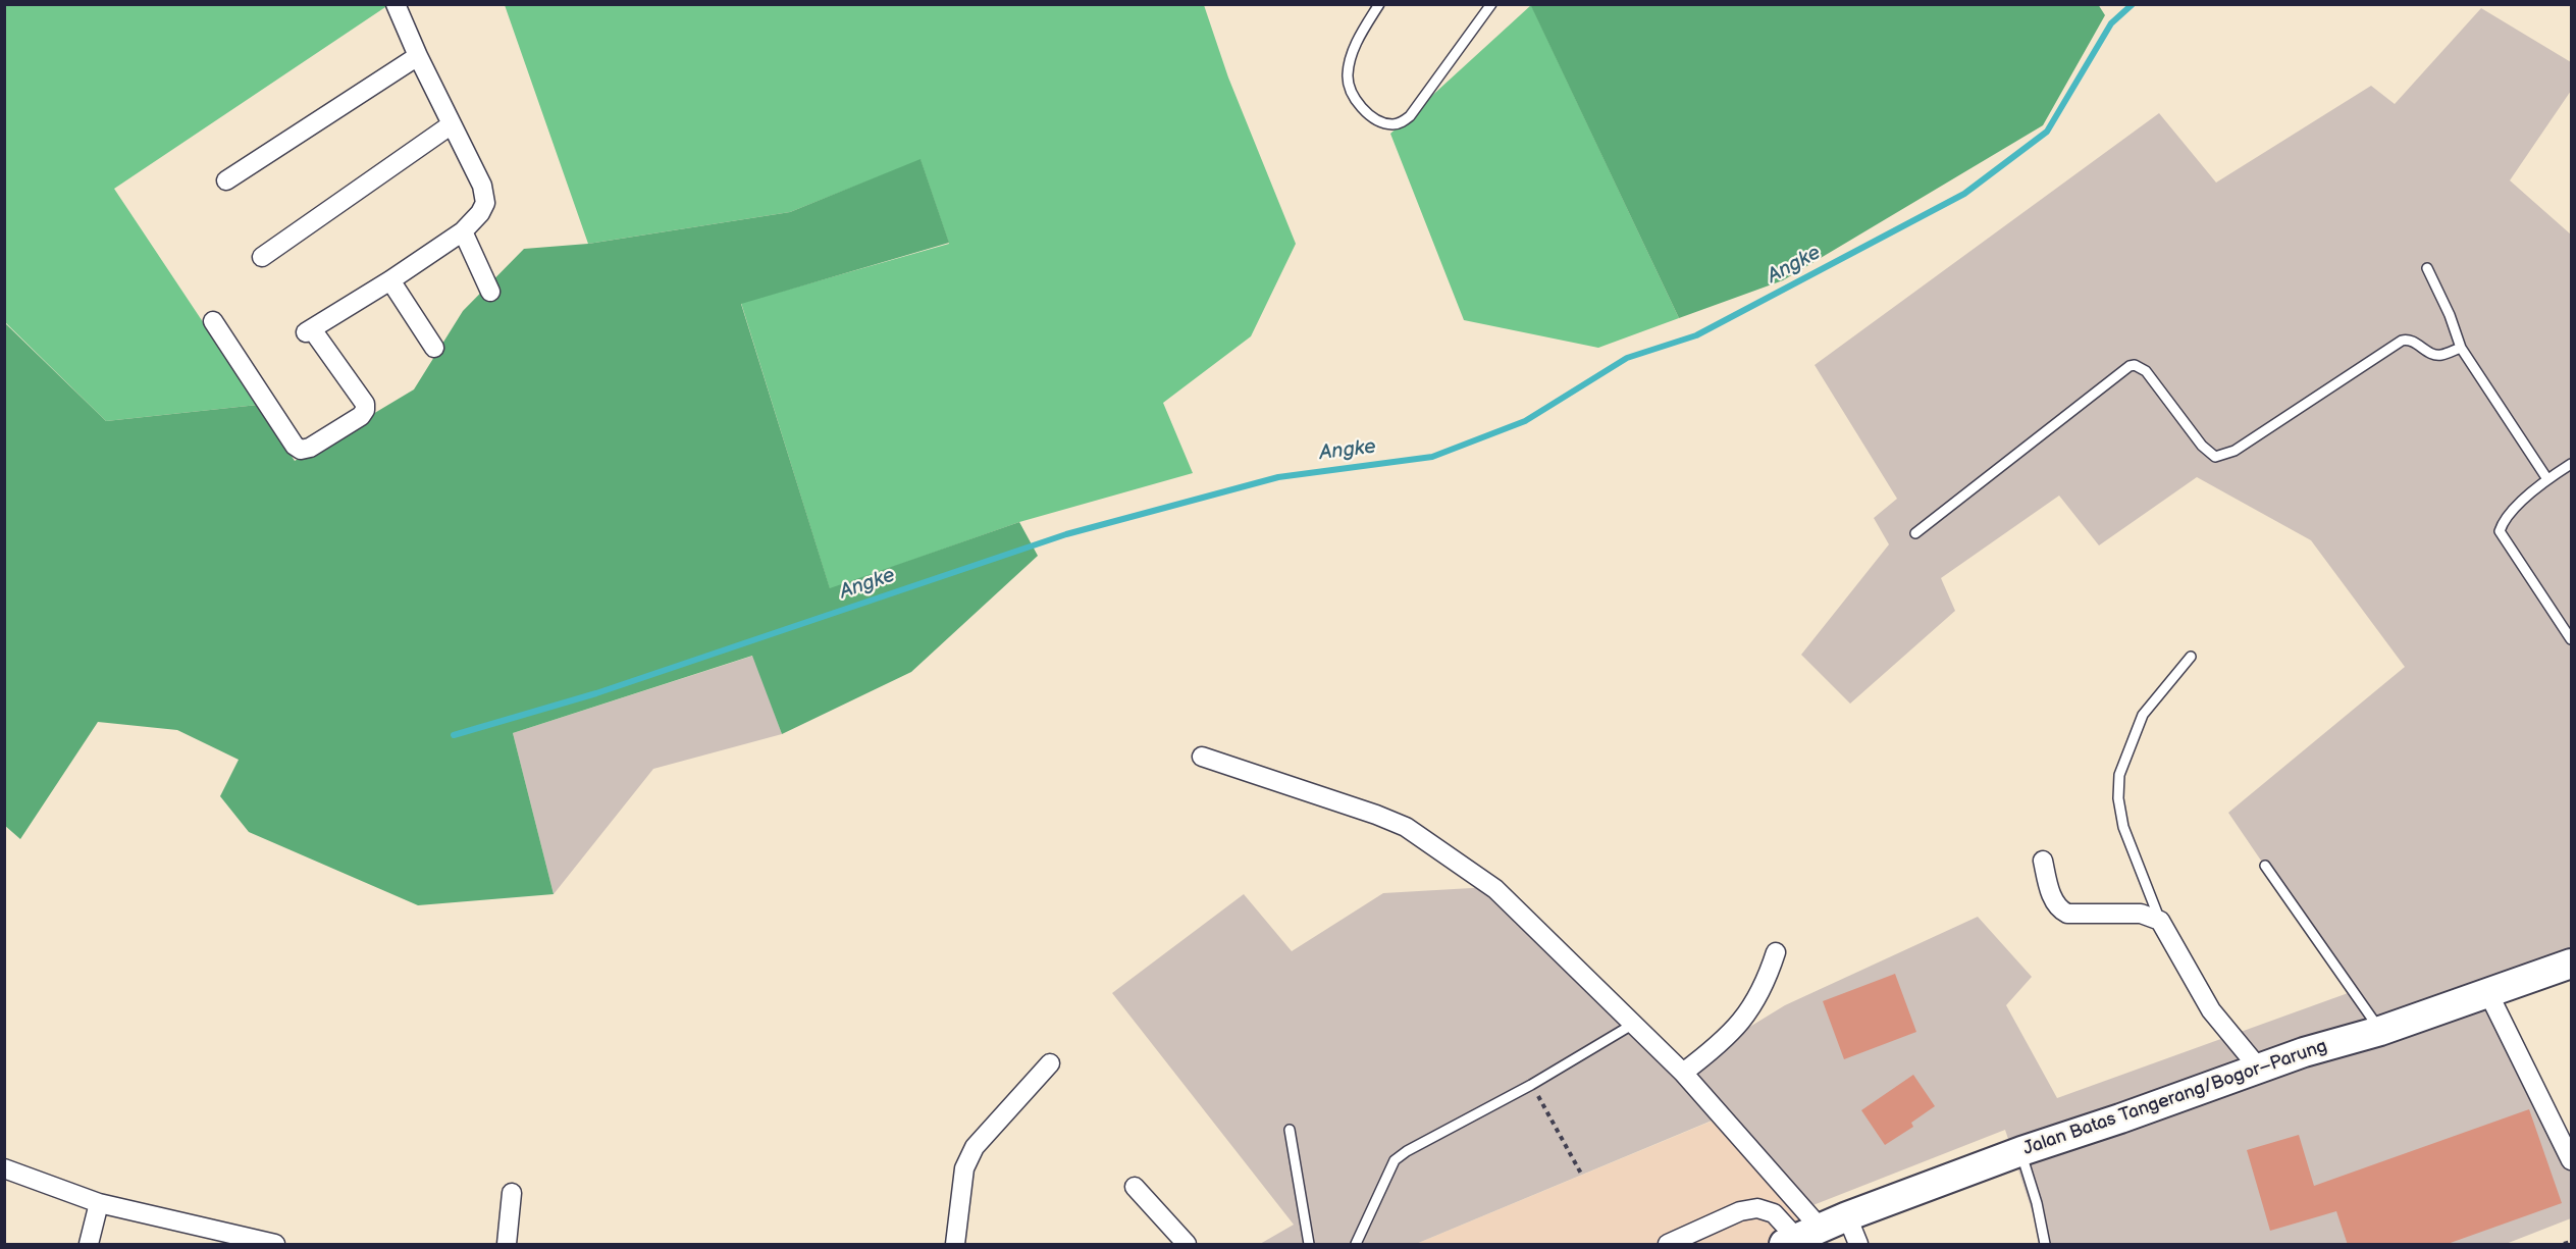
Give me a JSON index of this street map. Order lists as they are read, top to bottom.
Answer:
{
  "streets": {
    "main road": ["Jalan Batas Tangerang/Bogor–Parung"]
  },
  "water": ["Angke"]
}
